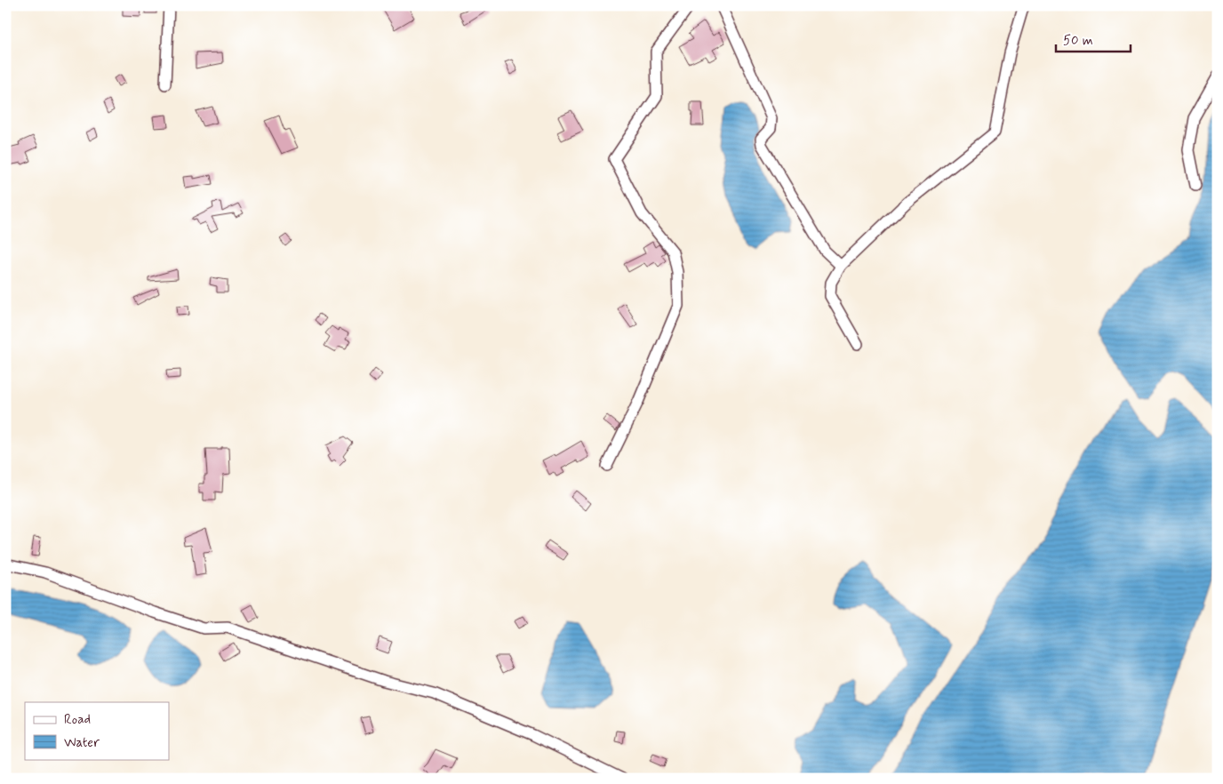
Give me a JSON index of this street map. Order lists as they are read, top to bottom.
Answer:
{
  "legend": ["Road", "Water"],
  "scale_bar": "50 m"
}
